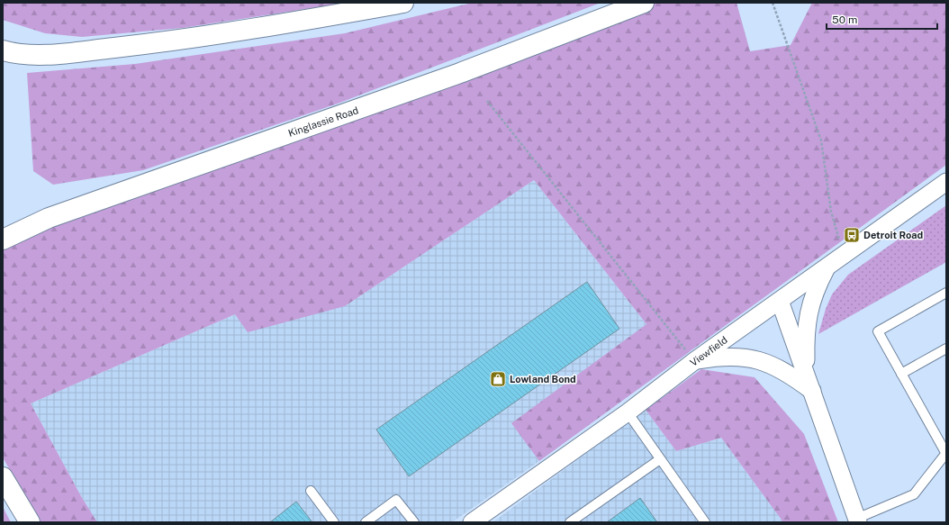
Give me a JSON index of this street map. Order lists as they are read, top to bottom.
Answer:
{
  "streets": {
    "main road": ["Kinglassie Road"],
    "street": ["Viewfield"]
  },
  "places": {
    "bus stop": ["Detroit Road"],
    "shop": ["Lowland Bond"]
  },
  "scale_bar": "50 m"
}
